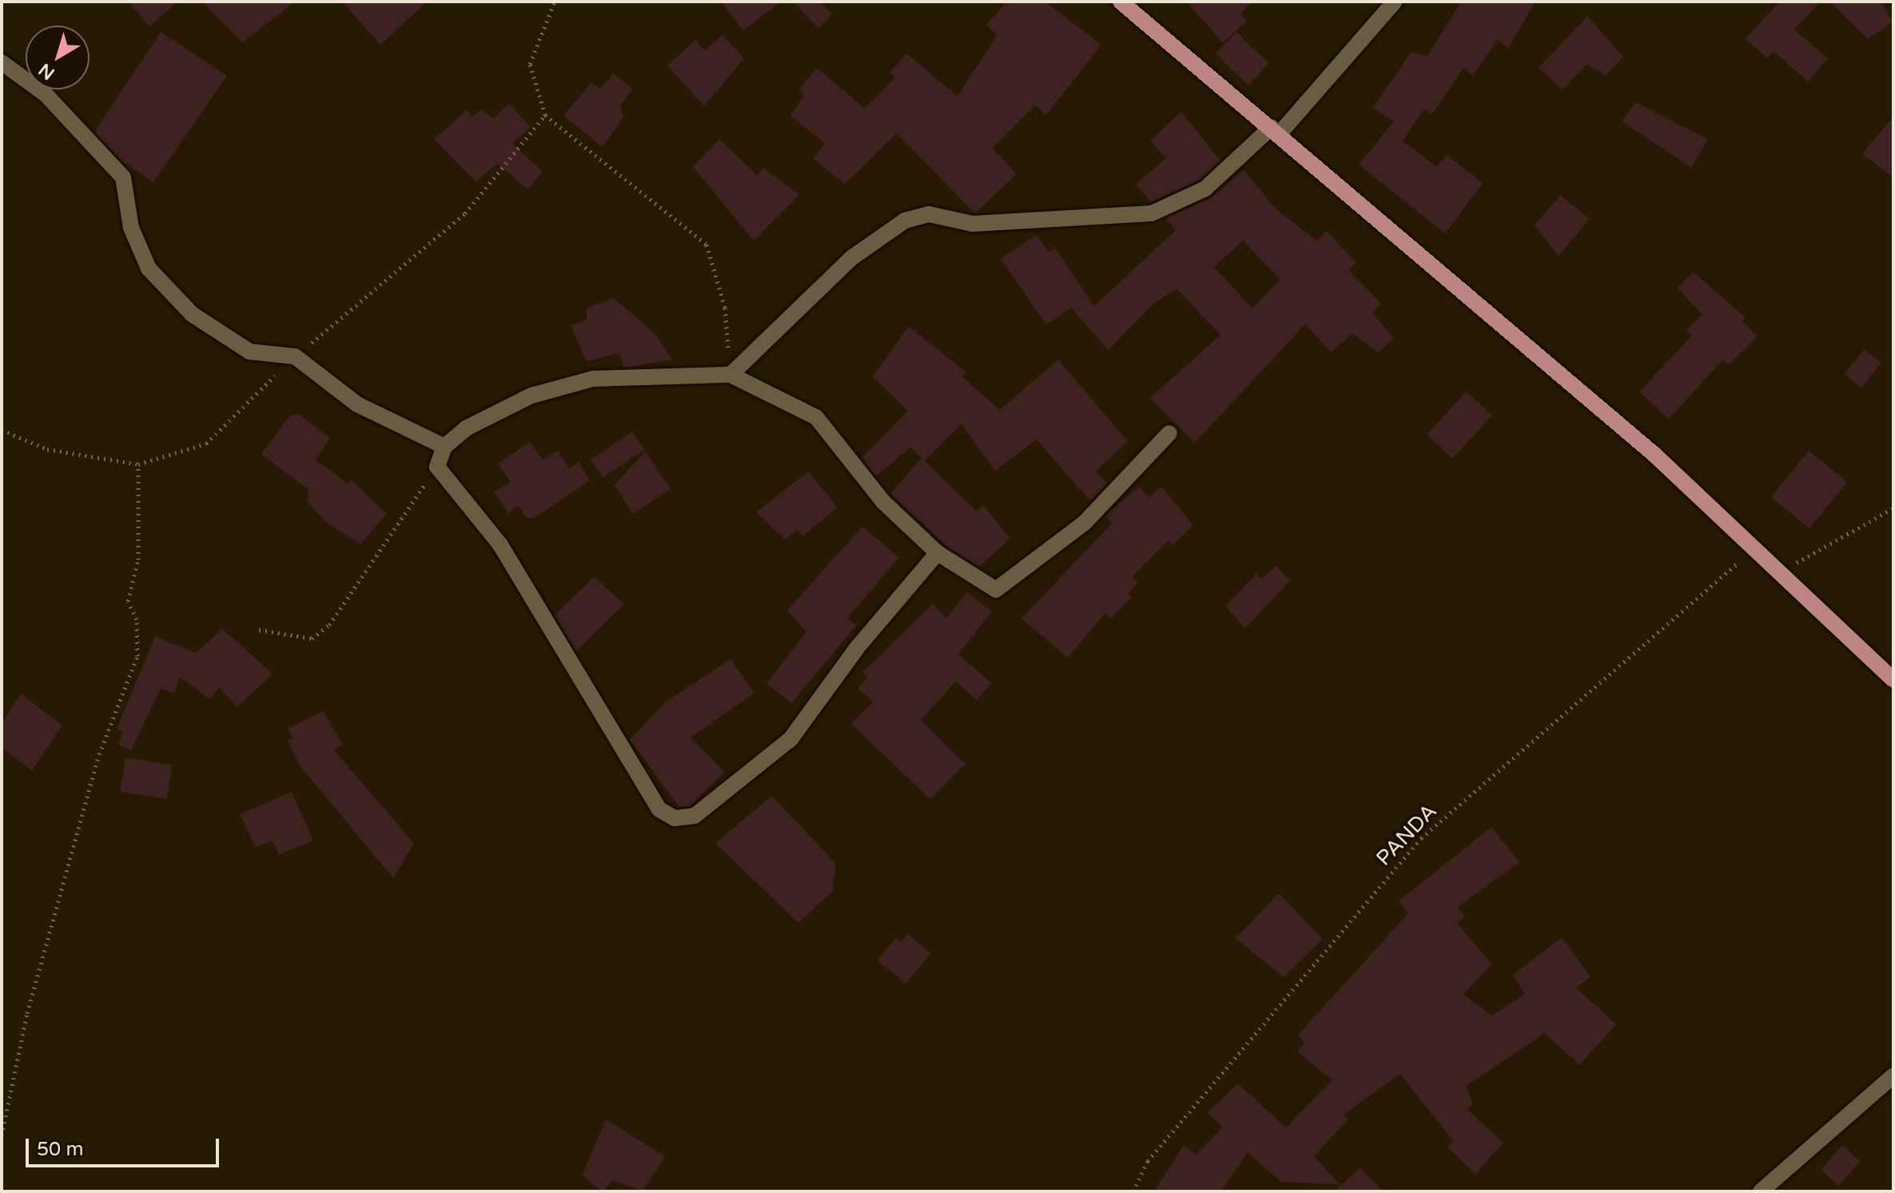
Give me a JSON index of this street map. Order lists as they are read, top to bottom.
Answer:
{
  "streets": {
    "path": ["PANDA"]
  },
  "scale_bar": "50 m",
  "north": "bottom left"
}
